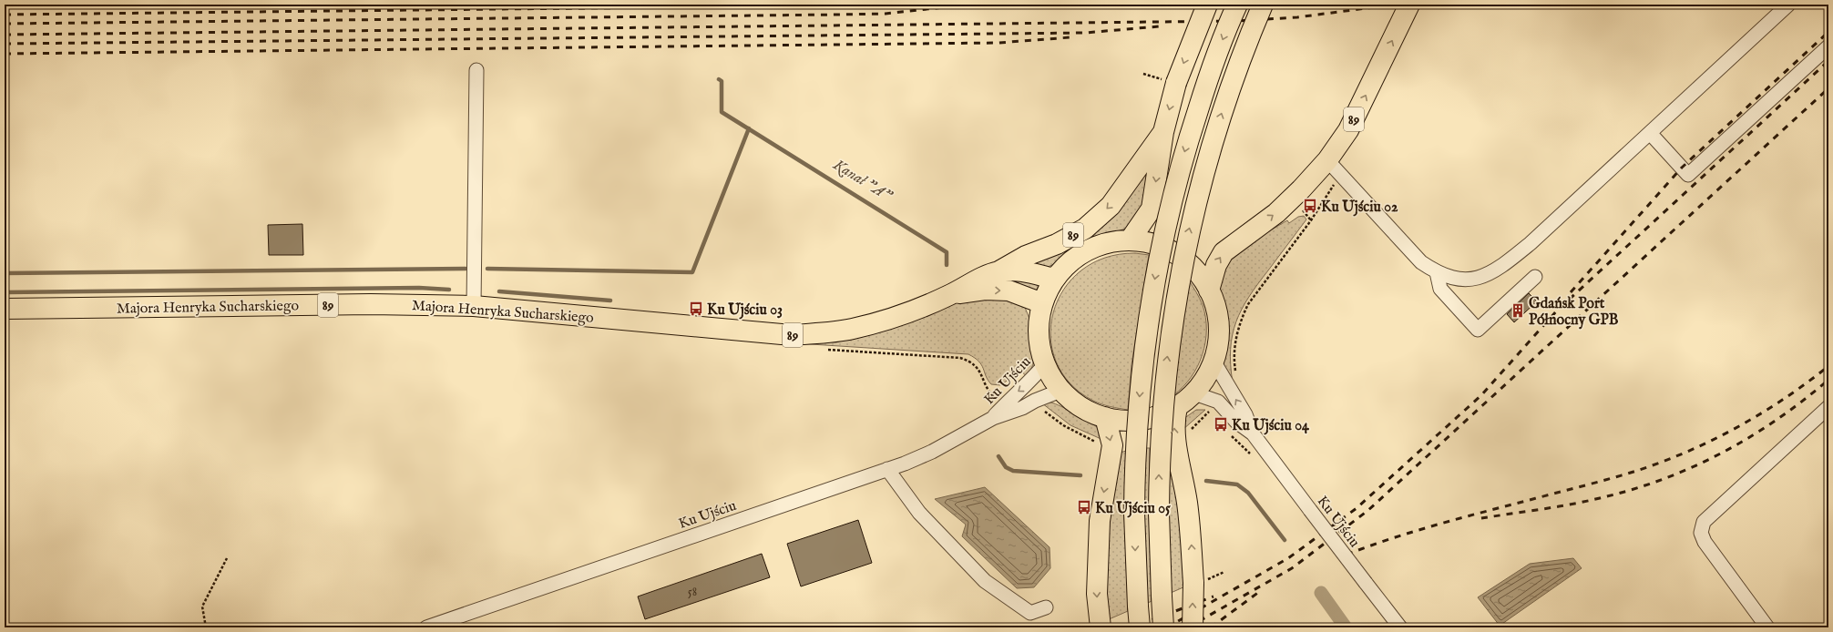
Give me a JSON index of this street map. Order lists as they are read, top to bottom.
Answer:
{
  "streets": {
    "highway": ["89", "Majora Henryka Sucharskiego"],
    "street": ["Ku Ujściu"]
  },
  "crossings": [
    ["89", "Majora Henryka Sucharskiego"]
  ],
  "water": ["Kanał \"A\""],
  "places": {
    "bus stop": [
      "Ku Ujściu 02",
      "Ku Ujściu 03",
      "Ku Ujściu 04",
      "Ku Ujściu 05"
    ],
    "building": ["Gdańsk Port Północny GPB"]
  },
  "house_numbers": ["58"]
}
